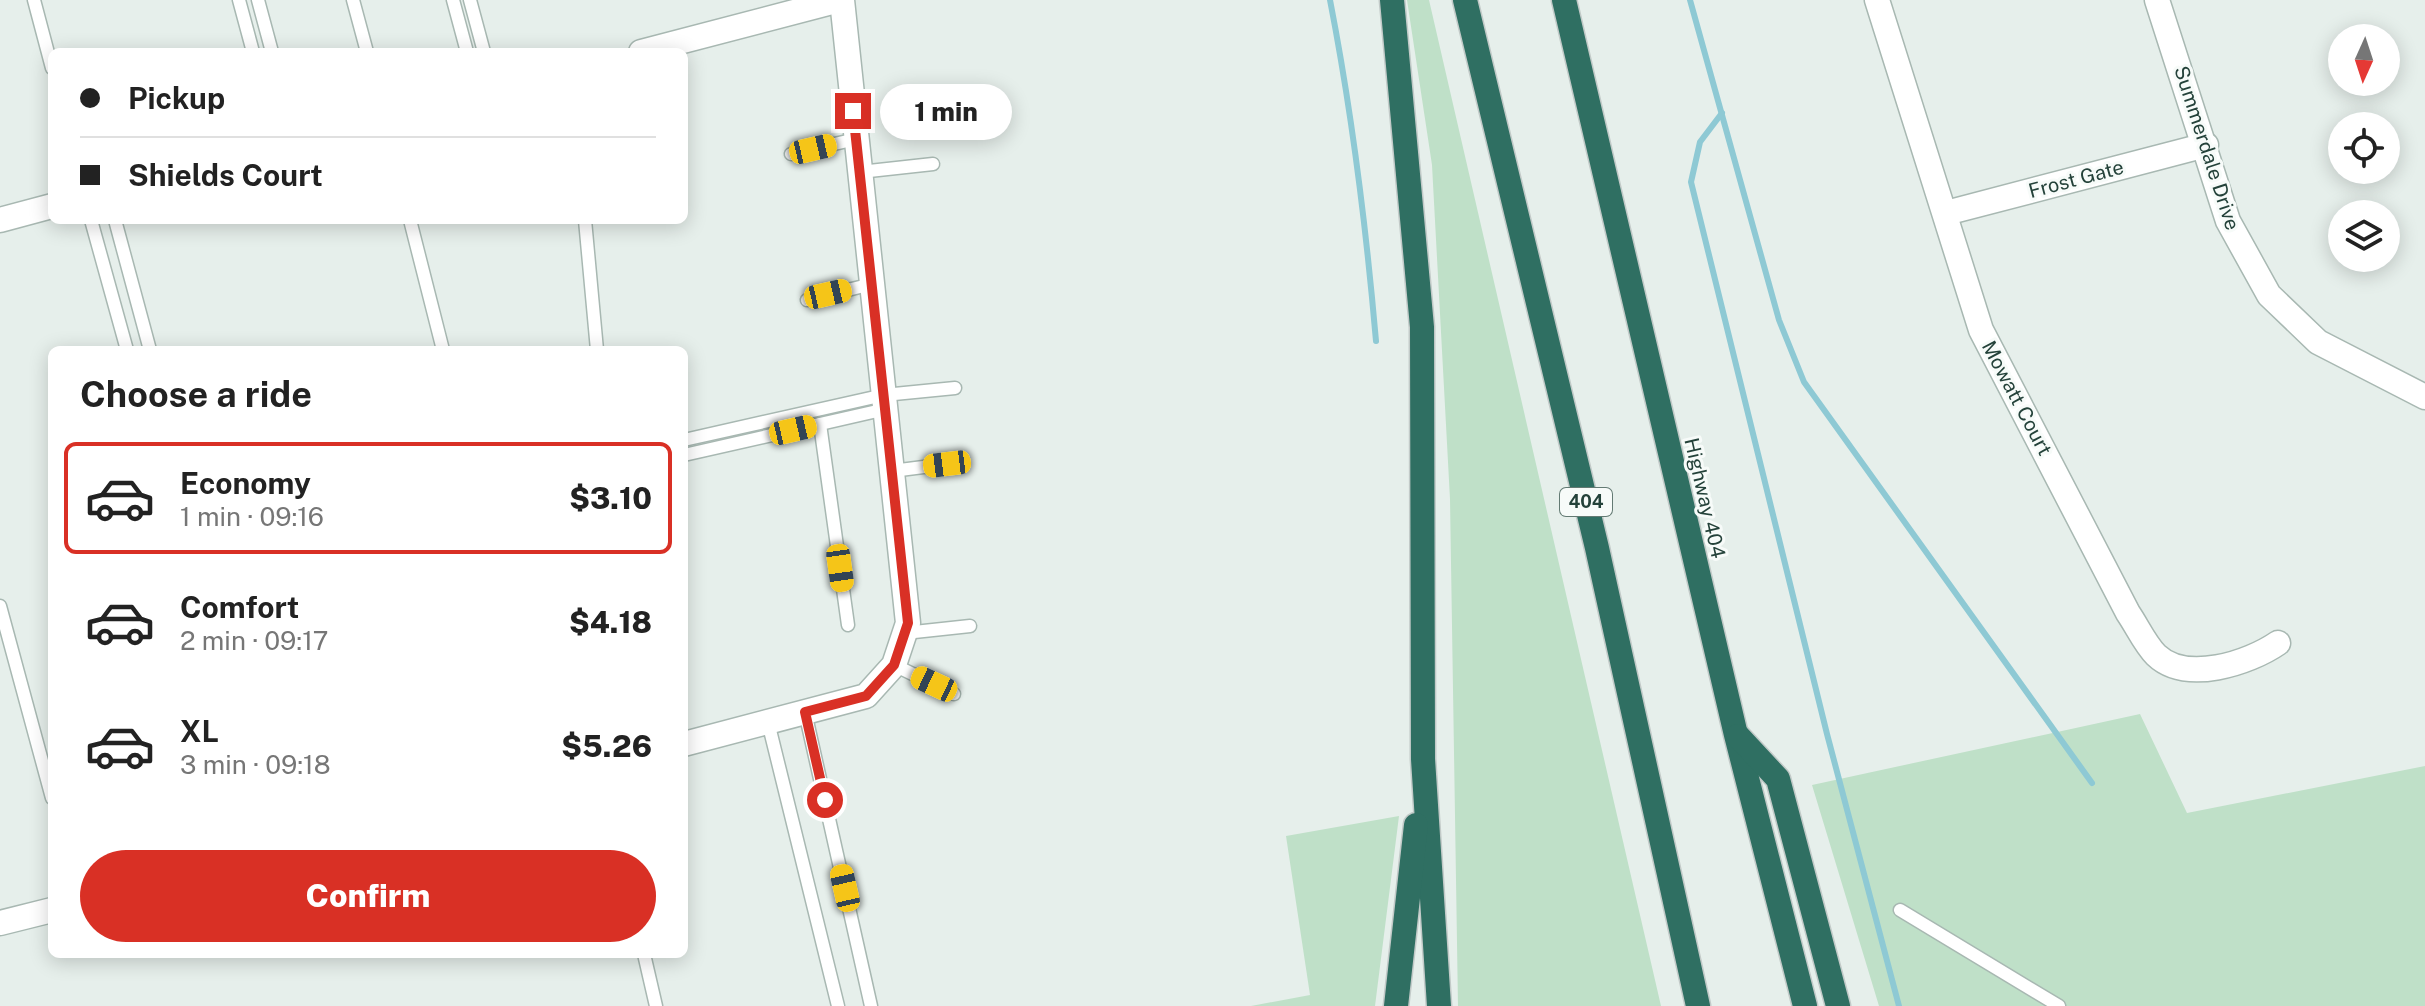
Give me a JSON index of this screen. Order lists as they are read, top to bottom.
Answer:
{
  "streets": {
    "highway": ["Highway 404", "404"],
    "street": ["Summerdale Drive", "Frost Gate", "Mowatt Court"]
  },
  "crossings": [
    ["Summerdale Drive", "Frost Gate"],
    ["Frost Gate", "Mowatt Court"]
  ],
  "north": "bottom",
  "page": {
    "banner": ["Pickup", "Shields Court"],
    "bubble": "1 min",
    "heading": "Choose a ride",
    "list": [
      {
        "name": "Economy",
        "note": "1 min · 09:16",
        "value": "$3.10"
      },
      {
        "name": "Comfort",
        "note": "2 min · 09:17",
        "value": "$4.18"
      },
      {
        "name": "XL",
        "note": "3 min · 09:18",
        "value": "$5.26"
      }
    ],
    "buttons": "Confirm"
  }
}
